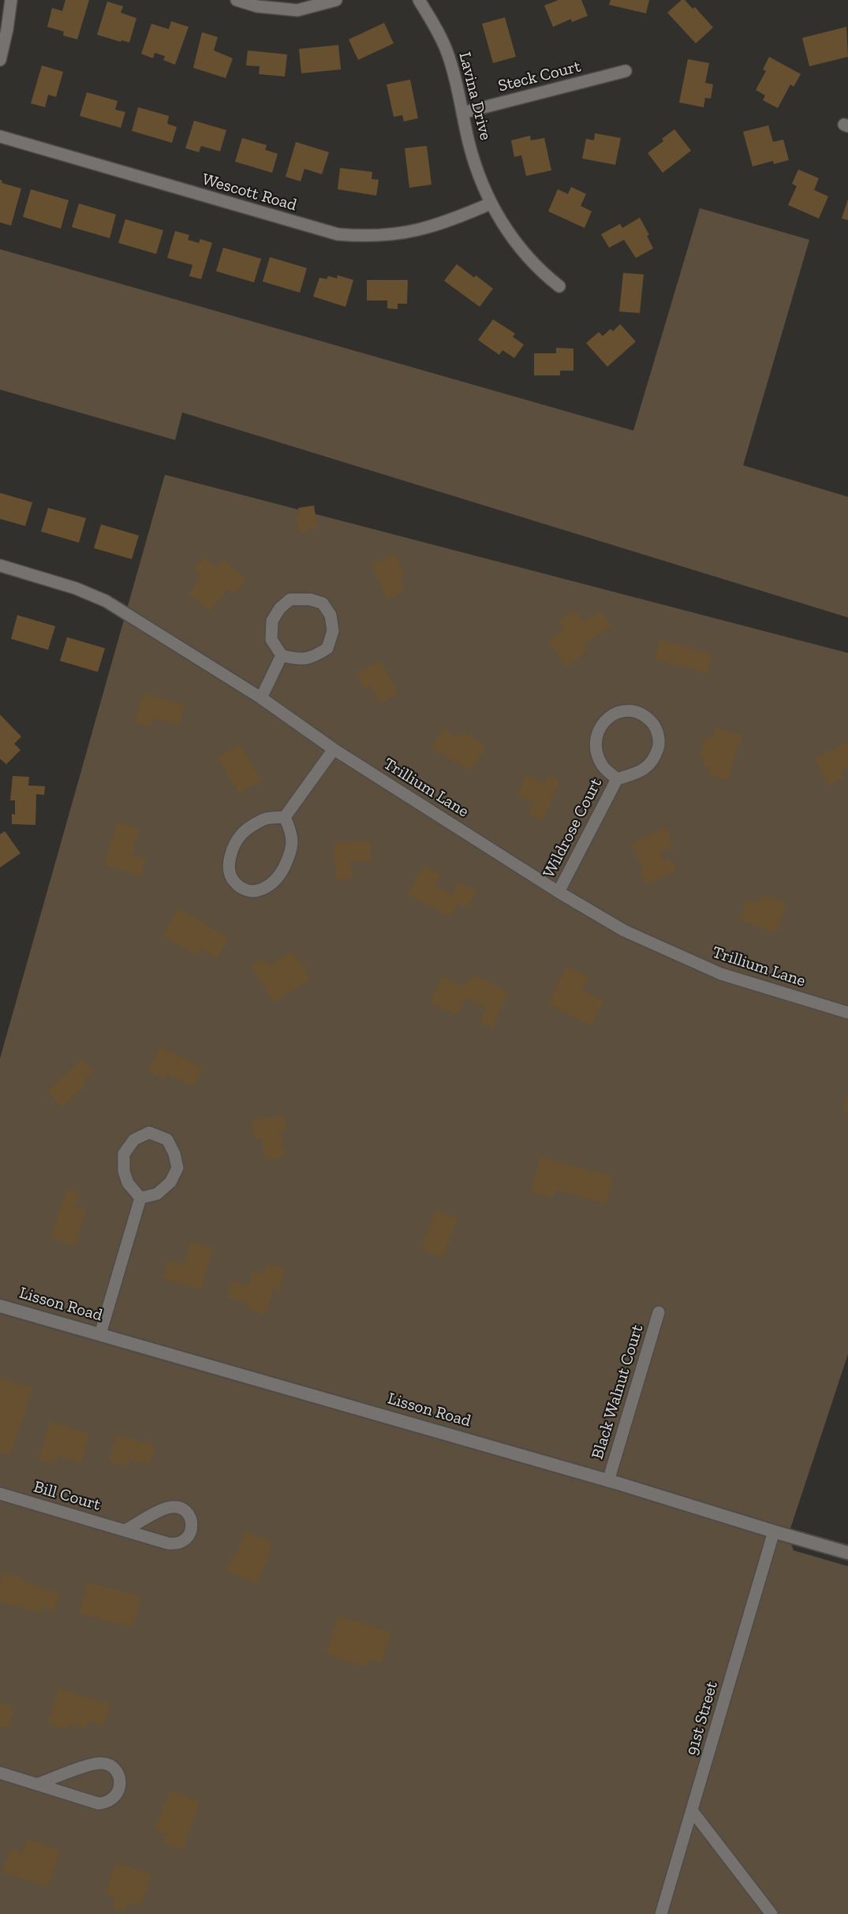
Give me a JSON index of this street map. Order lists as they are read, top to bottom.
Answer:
{
  "streets": {
    "street": [
      "Steck Court",
      "Lavina Drive",
      "Wescott Road",
      "Trillium Lane",
      "Wildrose Court",
      "Lisson Road",
      "Black Walnut Court",
      "Bill Court",
      "91st Street"
    ]
  },
  "crossings": [
    ["Steck Court", "Lavina Drive"],
    ["Lavina Drive", "Wescott Road"],
    ["Trillium Lane", "Wildrose Court"],
    ["Lisson Road", "Black Walnut Court"],
    ["Lisson Road", "91st Street"]
  ]
}
